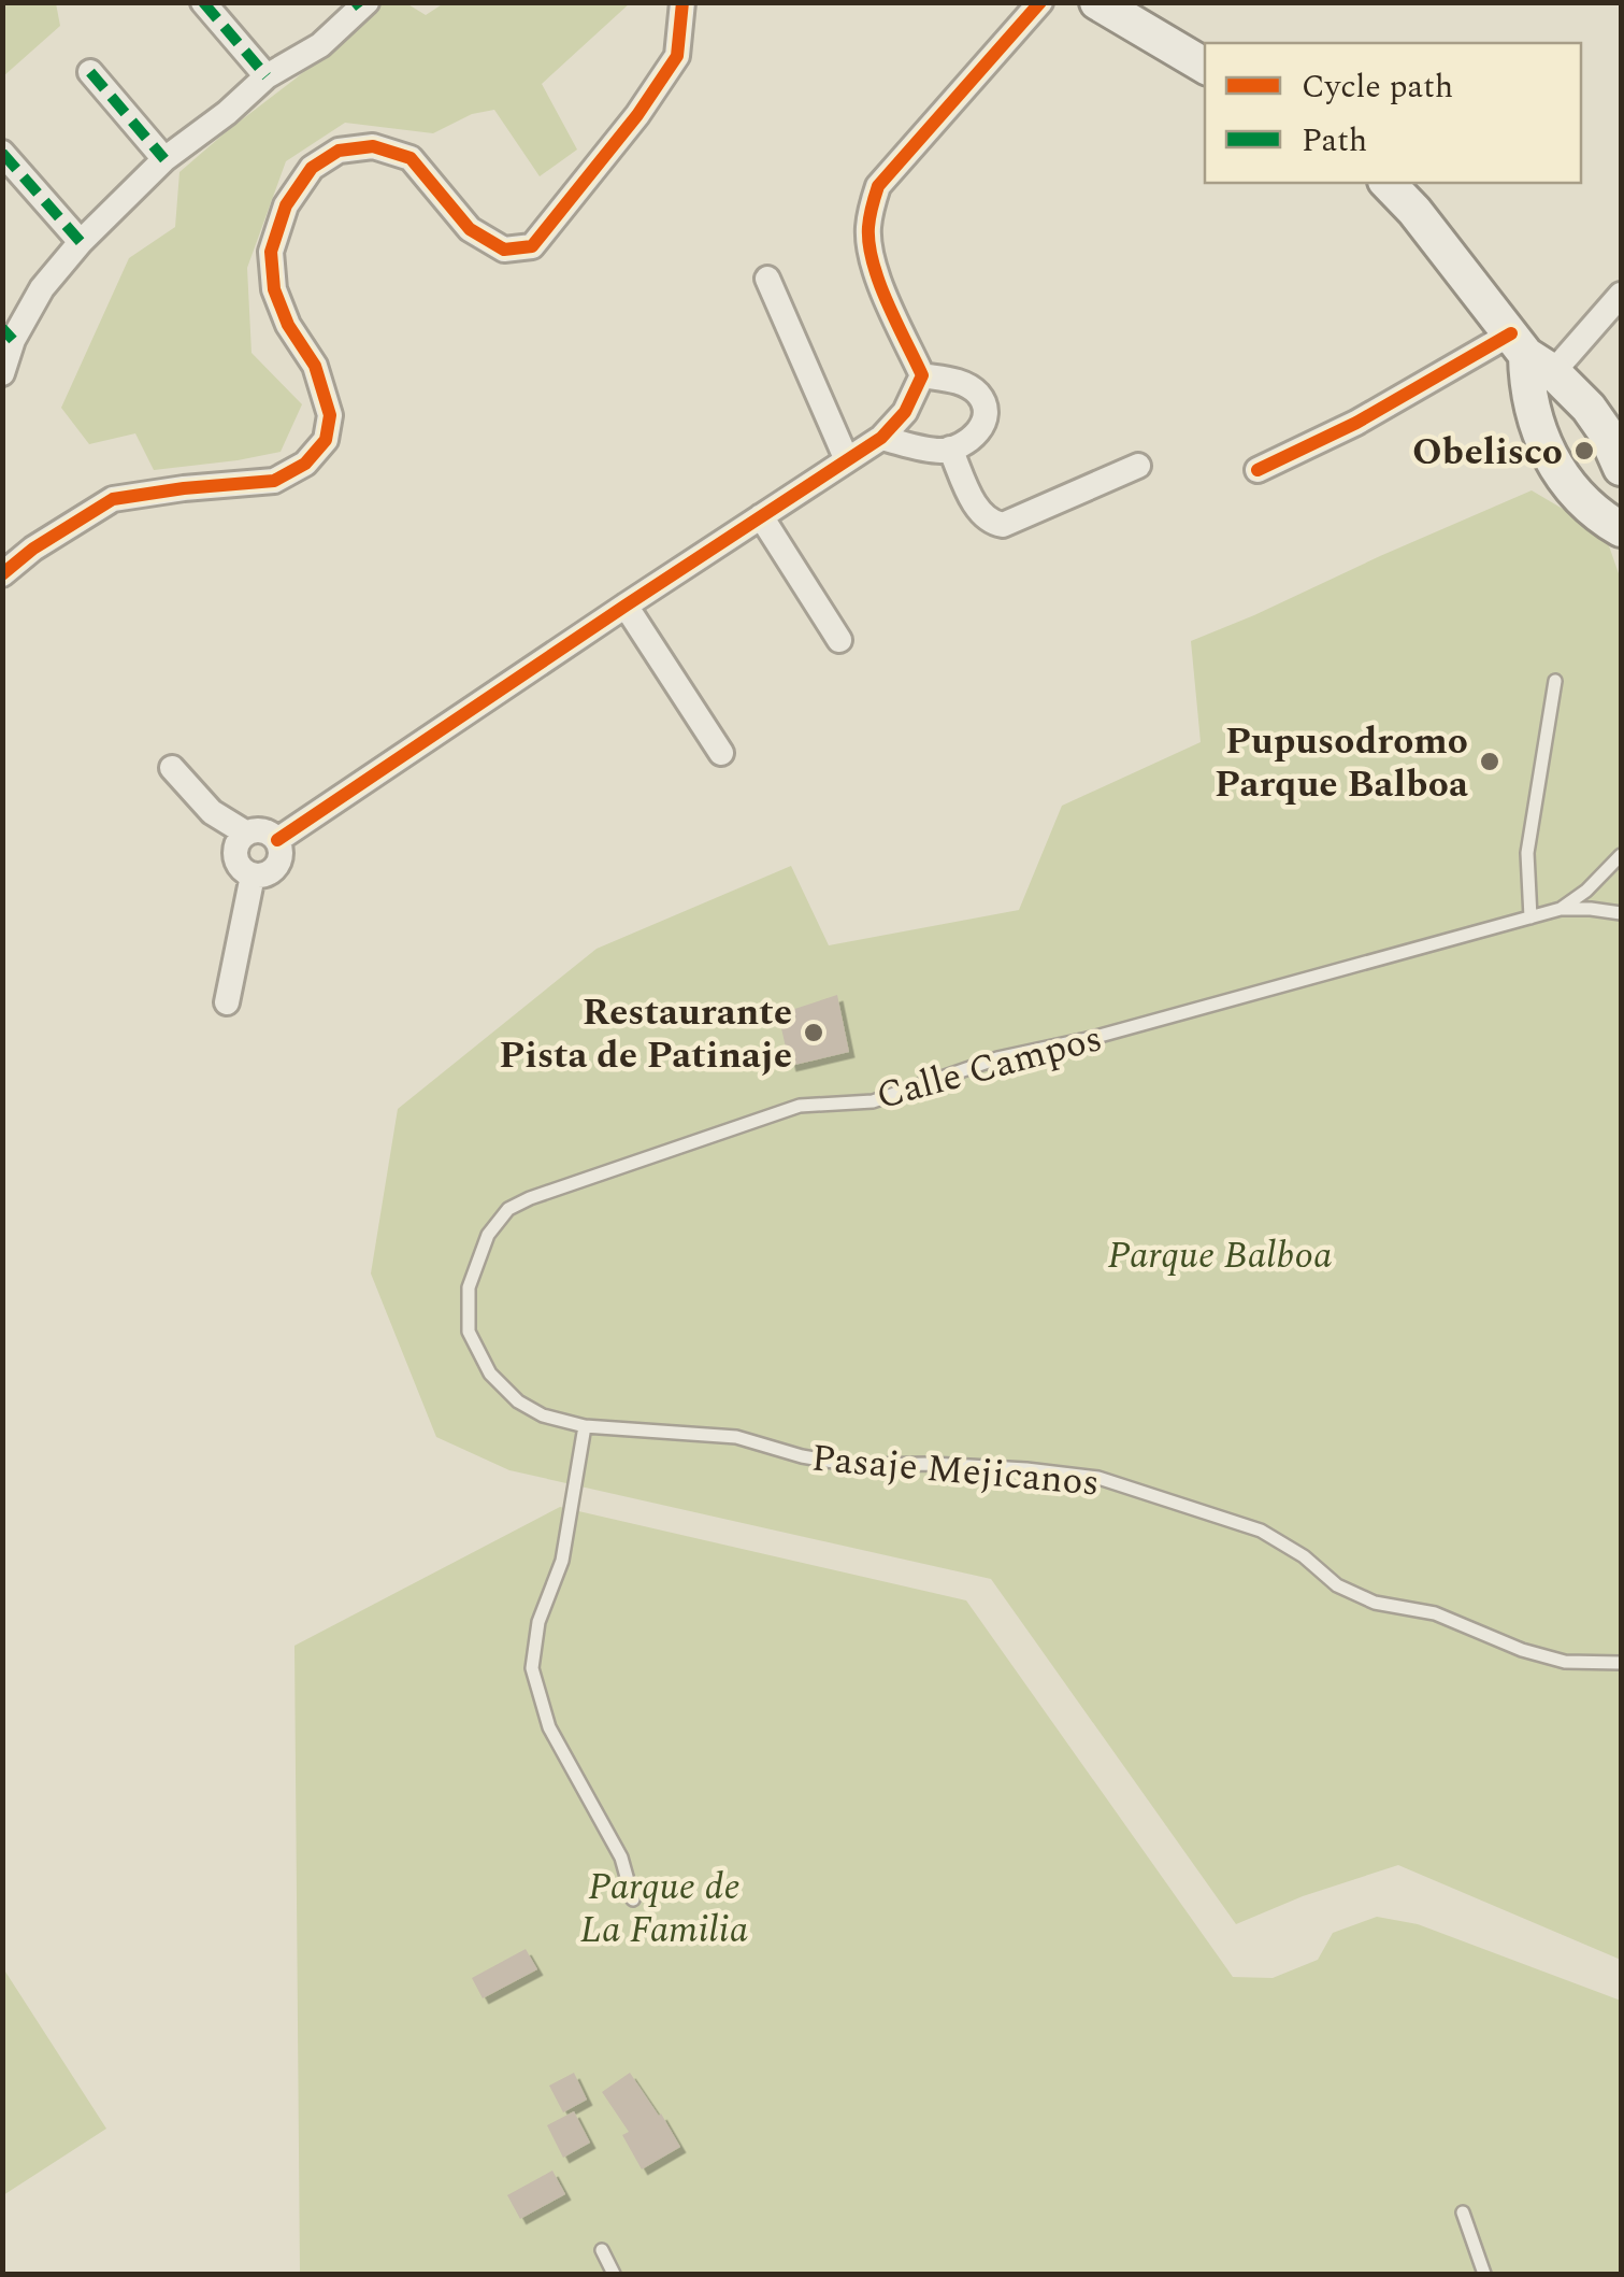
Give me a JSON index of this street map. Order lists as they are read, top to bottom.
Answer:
{
  "streets": {
    "lane": ["Calle Campos", "Pasaje Mejicanos"]
  },
  "crossings": [
    ["Calle Campos", "Pasaje Mejicanos"]
  ],
  "parks": ["Parque Balboa", "Parque de La Familia"],
  "places": ["Obelisco", "Pupusodromo Parque Balboa", "Restaurante Pista de Patinaje"],
  "legend": ["Cycle path", "Path"]
}
